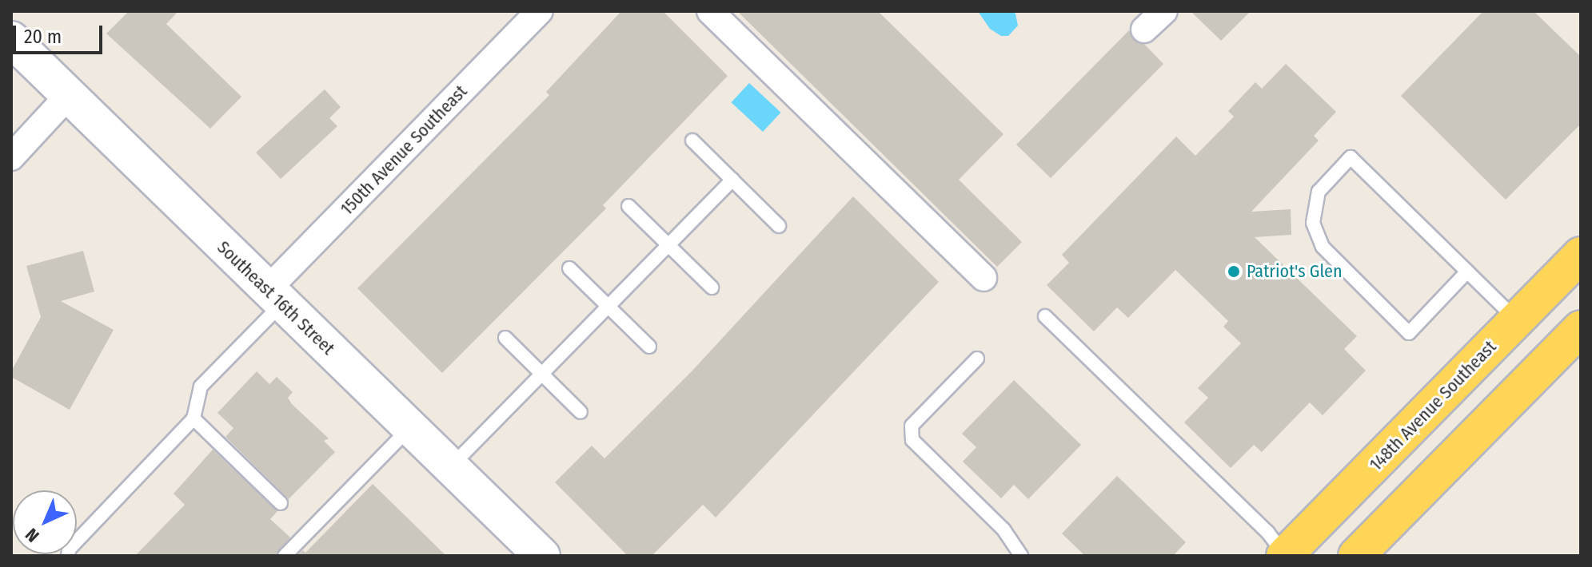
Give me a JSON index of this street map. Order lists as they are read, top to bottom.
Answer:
{
  "streets": {
    "main road": ["148th Avenue Southeast"],
    "street": ["150th Avenue Southeast", "Southeast 16th Street"]
  },
  "crossings": [
    ["150th Avenue Southeast", "Southeast 16th Street"]
  ],
  "places": ["Patriot's Glen"],
  "scale_bar": "20 m",
  "north": "bottom left"
}
